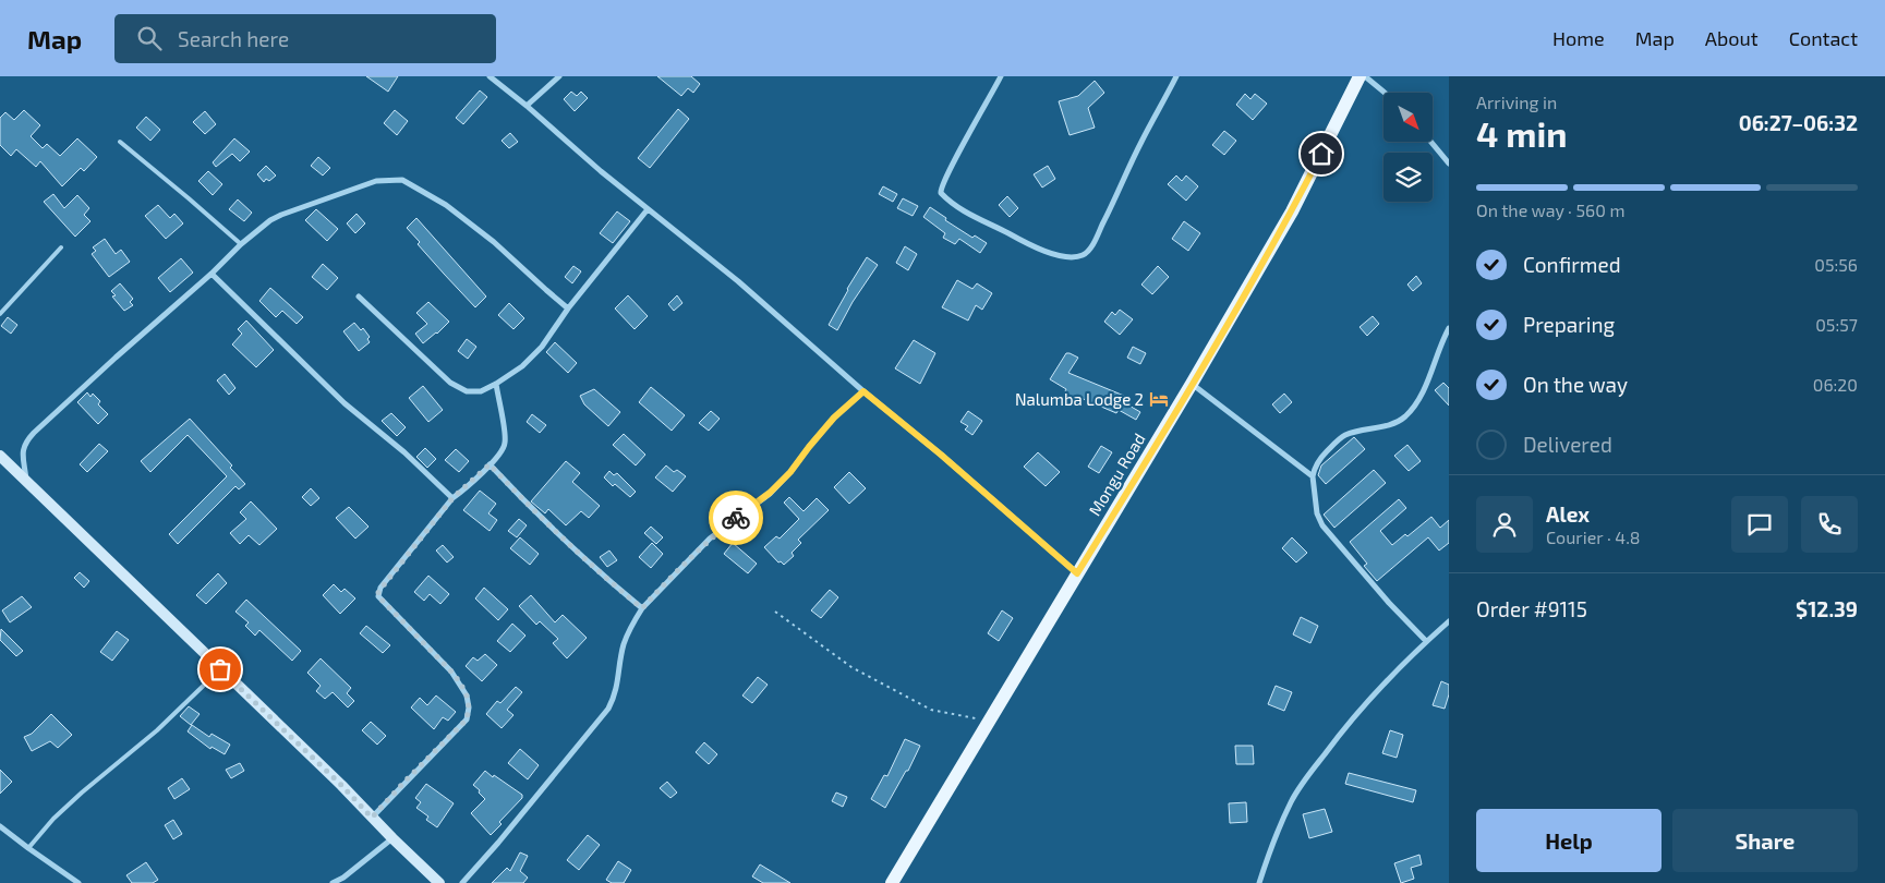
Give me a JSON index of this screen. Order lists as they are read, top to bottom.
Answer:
{
  "streets": {
    "main road": ["Mongu Road"]
  },
  "places": {
    "hotel": ["Nalumba Lodge 2"]
  },
  "north": "bottom right",
  "page": {
    "header": "Map",
    "search": "Search here",
    "nav": [
      "Home",
      "Map",
      "About",
      "Contact"
    ],
    "heading": ["4 min", "Arriving in", "06:27–06:32"],
    "panel": [
      "Alex",
      "Courier · 4.8",
      "Order #9115",
      "$12.39"
    ],
    "bar": "On the way · 560 m",
    "list": [
      ["Confirmed", "05:56"],
      ["Preparing", "05:57"],
      ["On the way", "06:20"],
      "Delivered"
    ],
    "buttons": ["Help", "Share"]
  }
}
